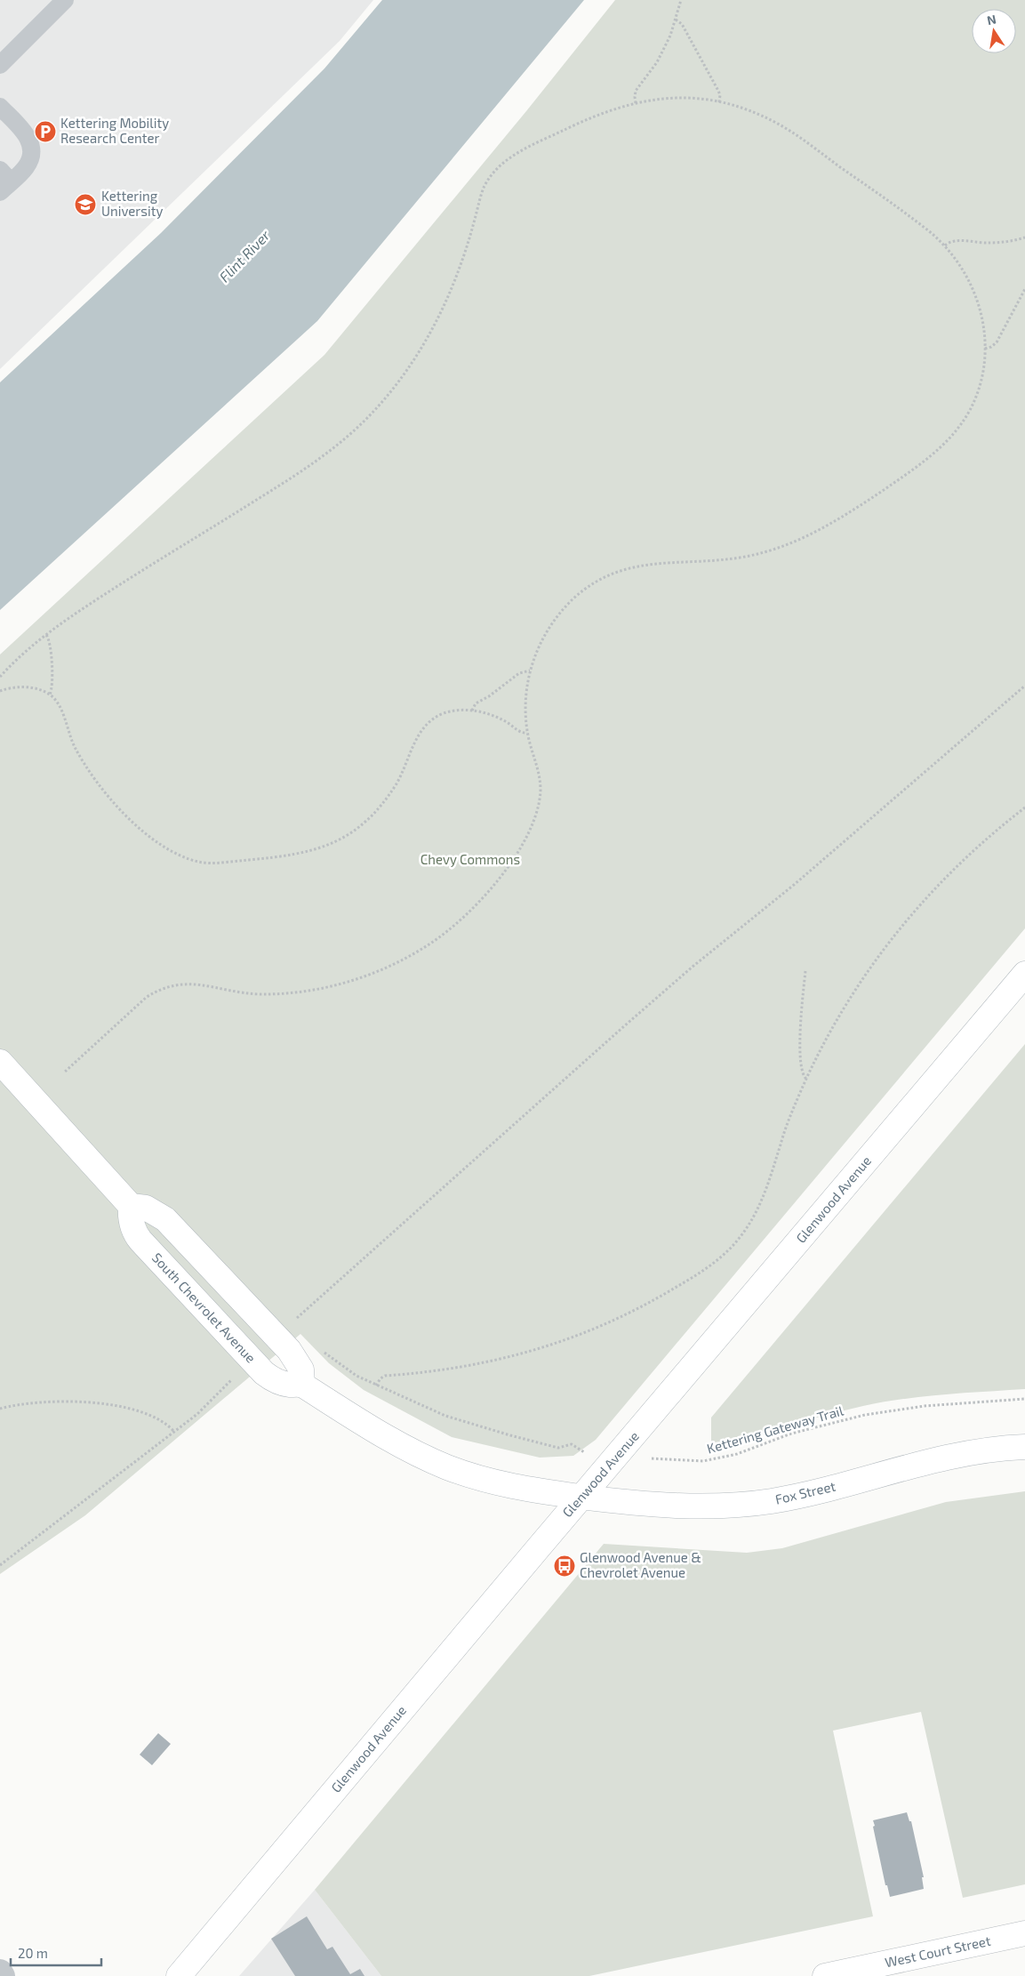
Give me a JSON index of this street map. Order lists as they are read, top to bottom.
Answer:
{
  "streets": {
    "street": [
      "Glenwood Avenue",
      "South Chevrolet Avenue",
      "Fox Street",
      "West Court Street"
    ],
    "path": ["Kettering Gateway Trail"]
  },
  "crossings": [
    ["Glenwood Avenue", "South Chevrolet Avenue"],
    ["Glenwood Avenue", "Fox Street"],
    ["South Chevrolet Avenue", "Fox Street"]
  ],
  "water": ["Flint River"],
  "parks": ["Chevy Commons"],
  "places": {
    "parking": ["Kettering Mobility Research Center"],
    "school or university": ["Kettering University"],
    "bus stop": ["Glenwood Avenue & Chevrolet Avenue"]
  },
  "scale_bar": "20 m",
  "north": "top"
}
